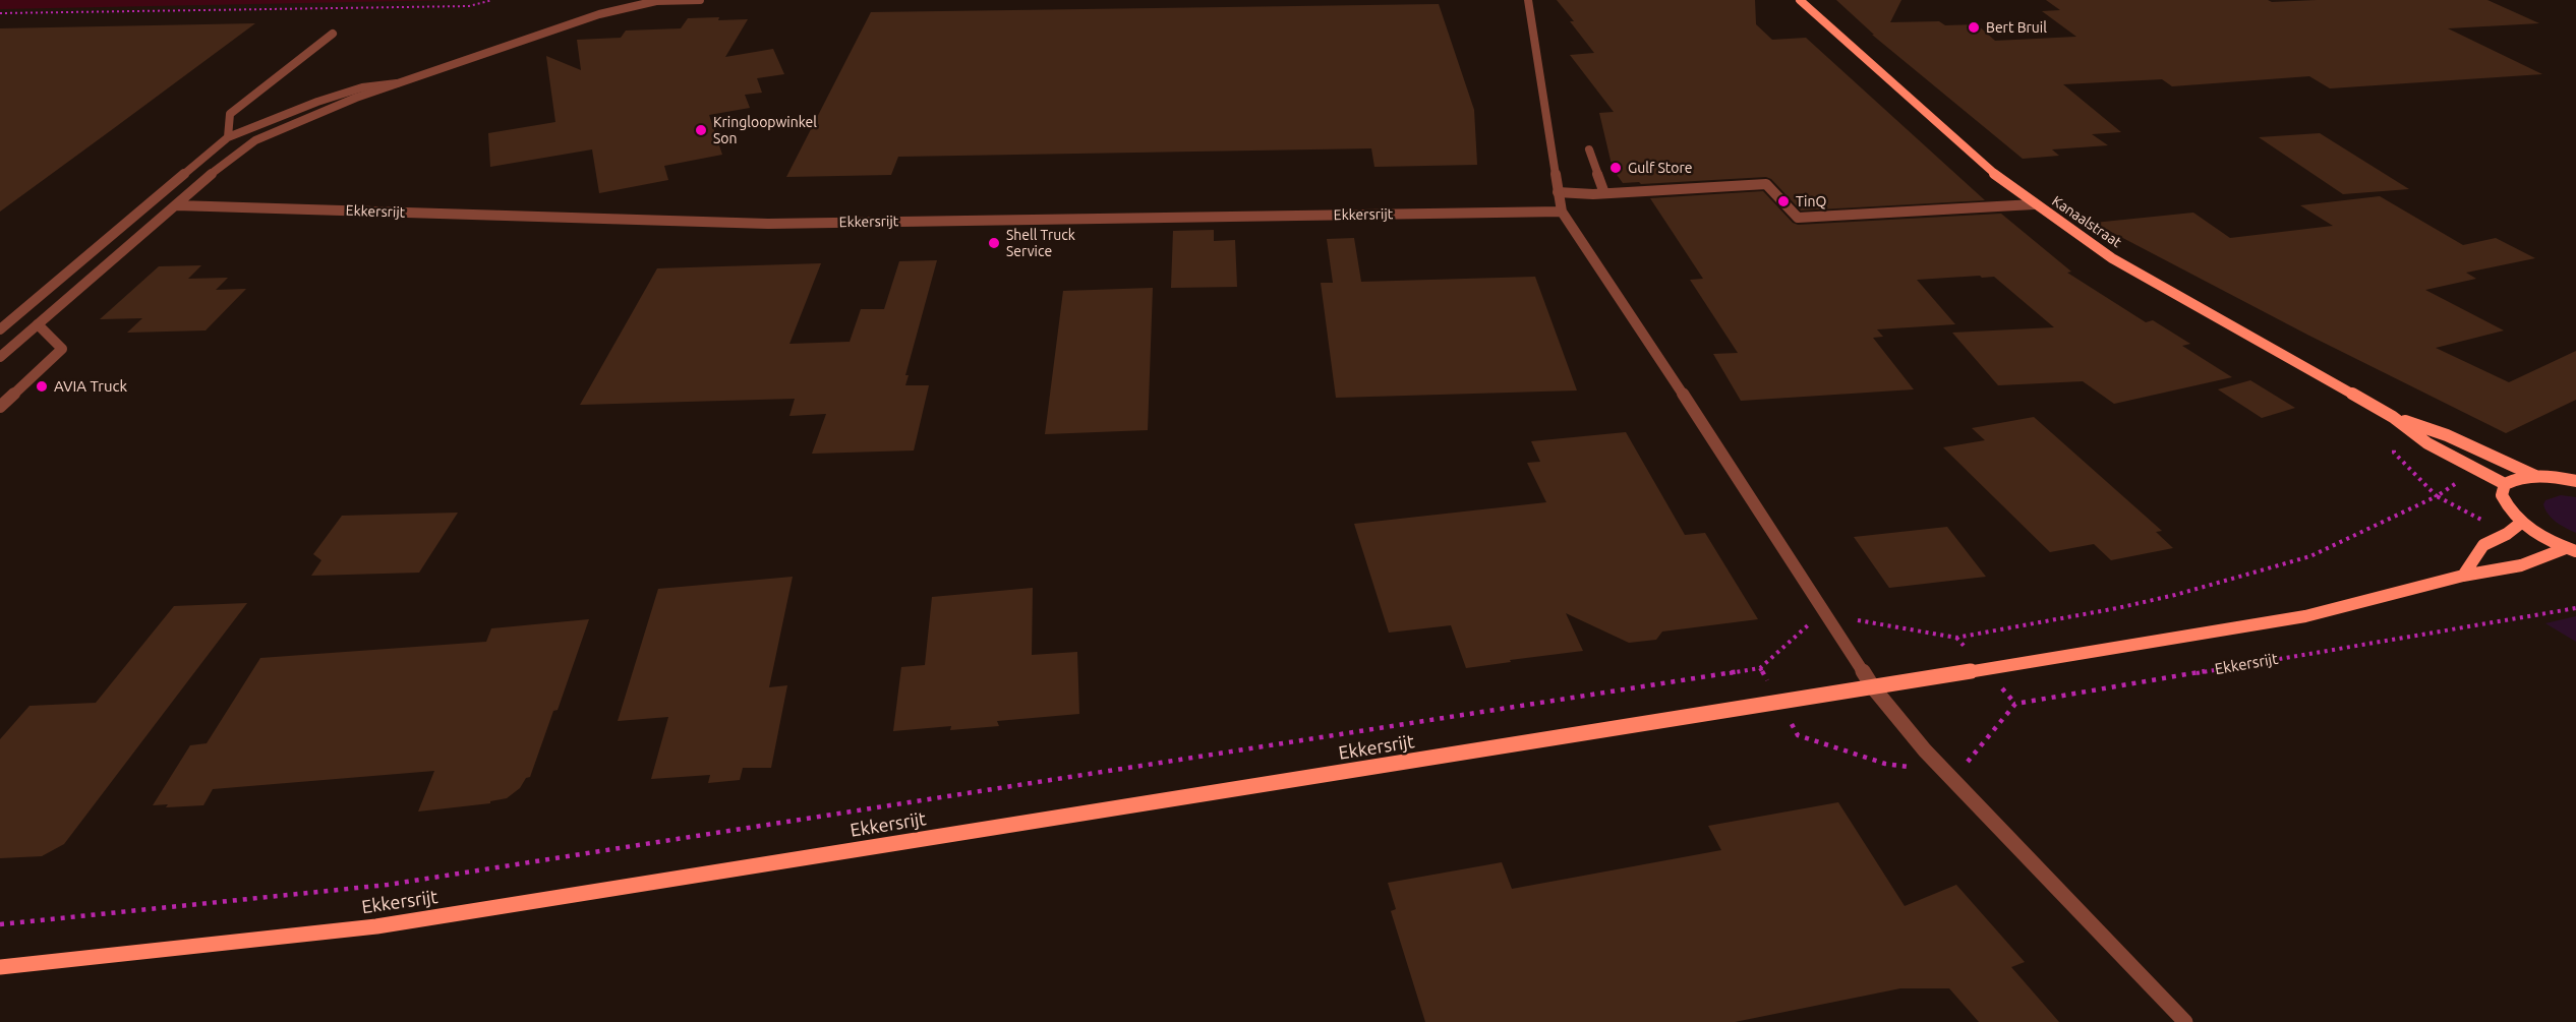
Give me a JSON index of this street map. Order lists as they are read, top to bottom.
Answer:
{
  "streets": {
    "main road": ["Ekkersrijt", "Kanaalstraat"]
  },
  "places": [
    "Bert Bruil",
    "Kringloopwinkel Son",
    "Gulf Store",
    "TinQ",
    "Shell Truck Service",
    "AVIA Truck"
  ]
}
